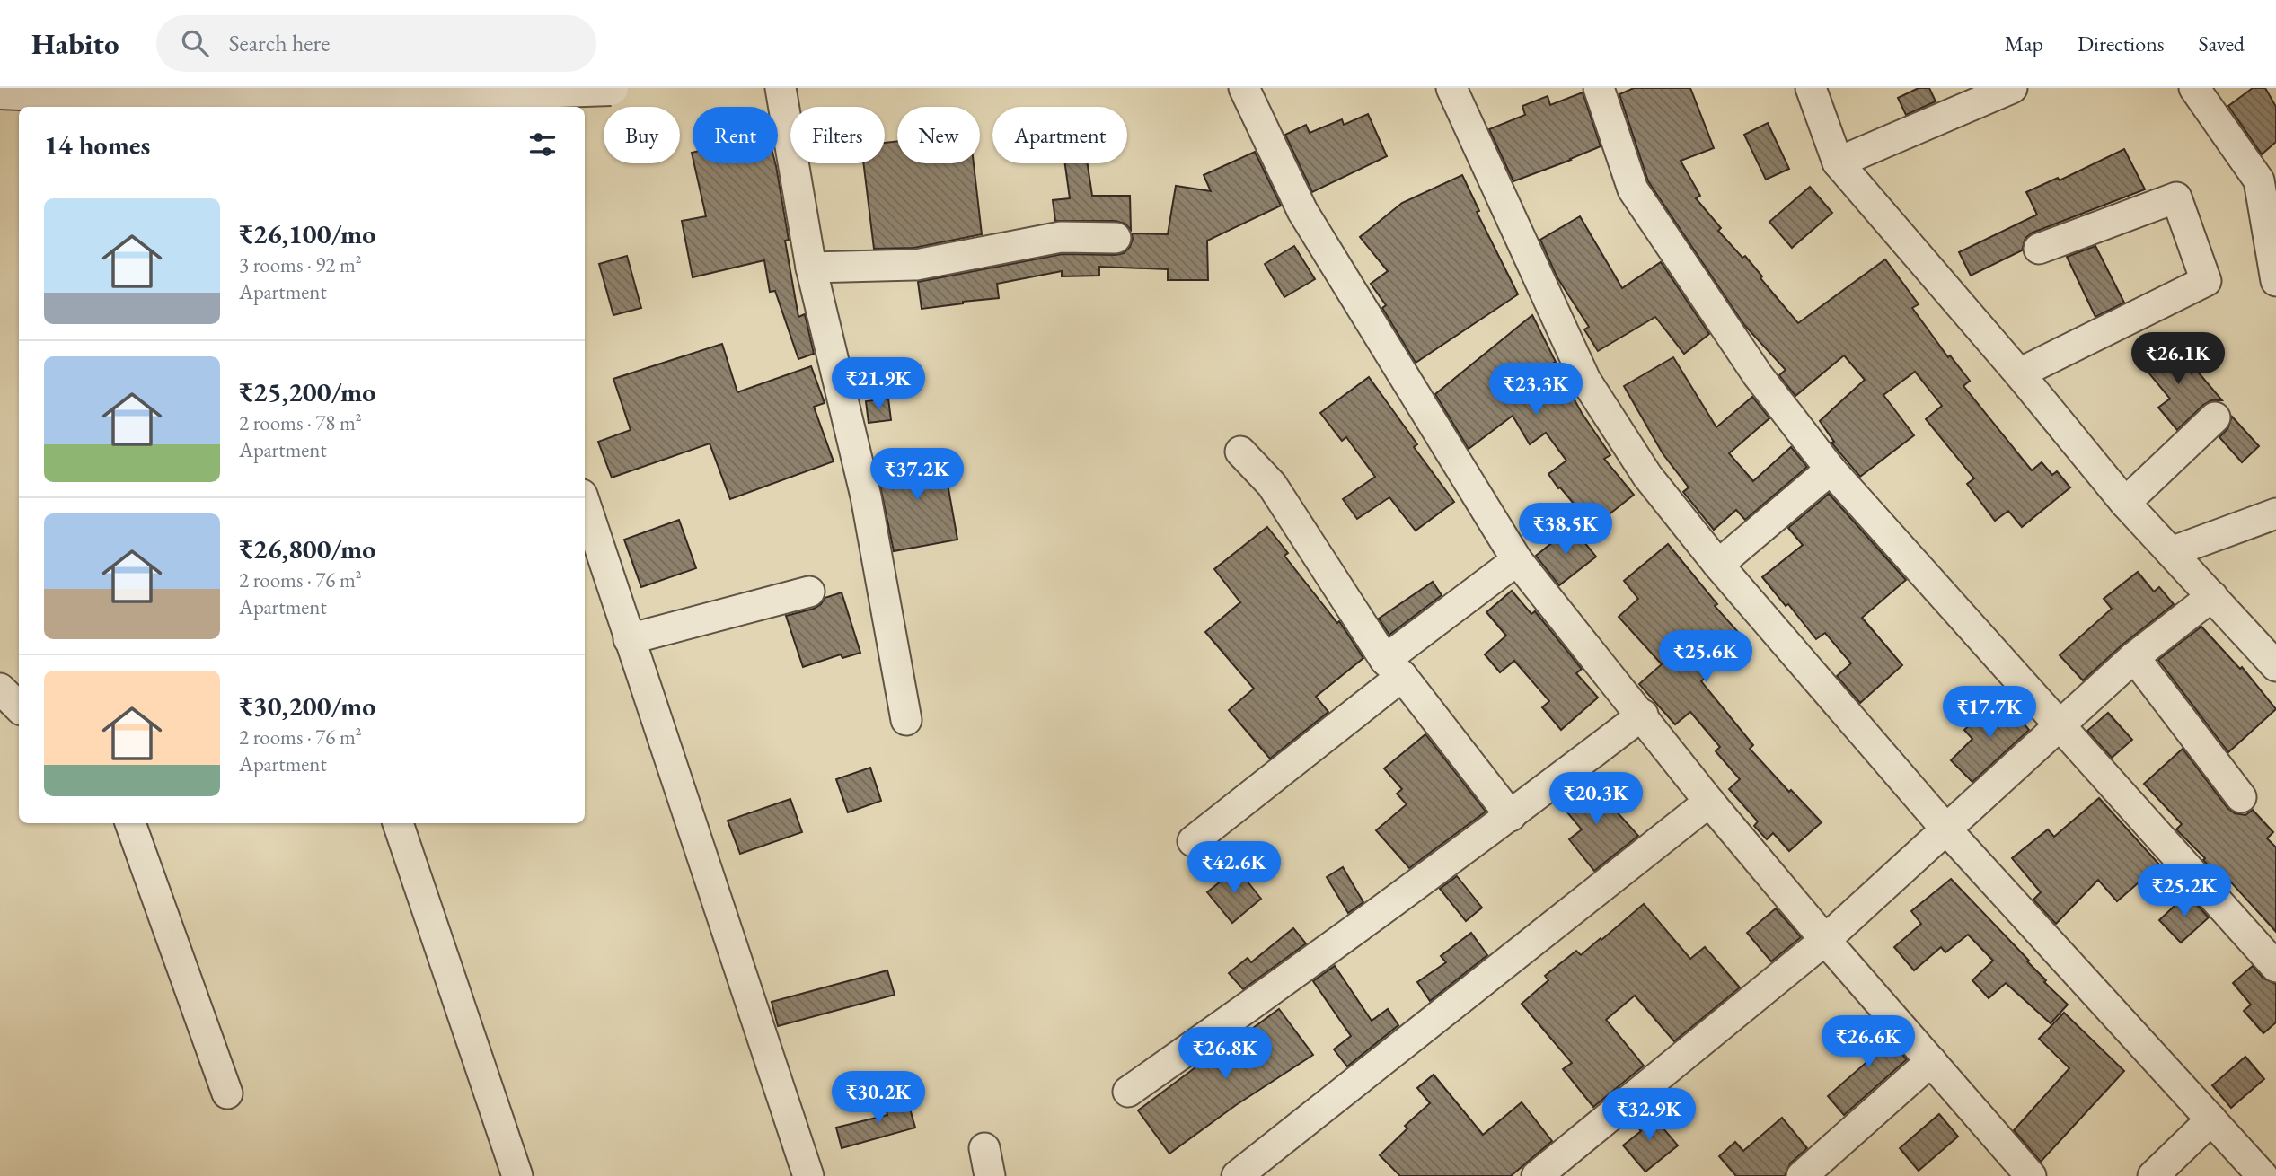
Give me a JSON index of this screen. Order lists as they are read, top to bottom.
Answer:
{
  "page": {
    "header": "Habito",
    "search": "Search here",
    "nav": ["Map", "Directions", "Saved"],
    "chip": [
      "Buy",
      "Rent",
      "Filters",
      "New",
      "Apartment"
    ],
    "heading": "14 homes",
    "list": [
      {
        "name": "₹26,100/mo",
        "note": "3 rooms · 92 m² · Apartment"
      },
      {
        "name": "₹25,200/mo",
        "note": "2 rooms · 78 m² · Apartment"
      },
      {
        "name": "₹26,800/mo",
        "note": "2 rooms · 76 m² · Apartment"
      },
      {
        "name": "₹30,200/mo",
        "note": "2 rooms · 76 m² · Apartment"
      }
    ],
    "price": [
      "₹26.1K",
      "₹21.9K",
      "₹23.3K",
      "₹37.2K",
      "₹38.5K",
      "₹25.6K",
      "₹17.7K",
      "₹20.3K",
      "₹42.6K",
      "₹25.2K",
      "₹26.6K",
      "₹26.8K",
      "₹30.2K",
      "₹32.9K"
    ]
  }
}
